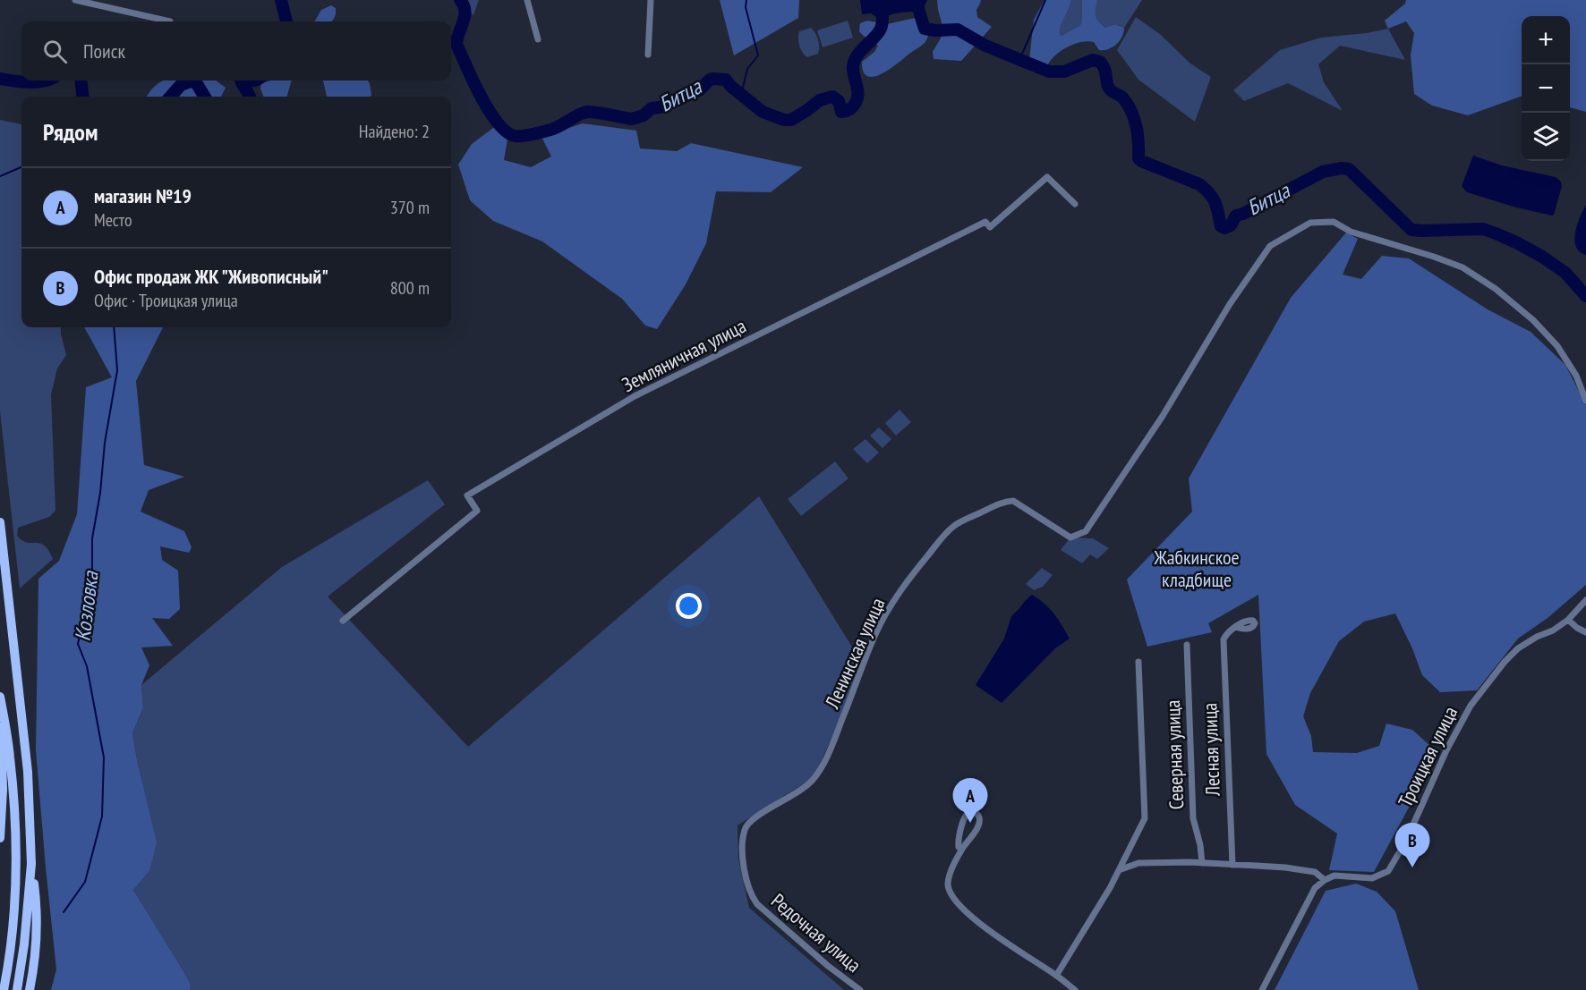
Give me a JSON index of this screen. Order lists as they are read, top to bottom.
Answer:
{
  "streets": {
    "street": [
      "Земляничная улица",
      "Ленинская улица",
      "Лесная улица",
      "Северная улица",
      "Троицкая улица",
      "Редочная улица"
    ]
  },
  "crossings": [
    ["Ленинская улица", "Редочная улица"]
  ],
  "water": ["Битца", "Козловка"],
  "parks": ["Жабкинское кладбище"],
  "page": {
    "map_buttons": ["+", "−"],
    "search": "Поиск",
    "heading": ["Рядом", "Найдено: 2"],
    "list": [
      {
        "mark": "A",
        "name": "магазин №19",
        "note": "Место",
        "value": "370 m"
      },
      {
        "mark": "B",
        "name": "Офис продаж ЖК \"Живописный\"",
        "note": "Офис · Троицкая улица",
        "value": "800 m"
      }
    ],
    "pins": ["A", "B"]
  }
}
